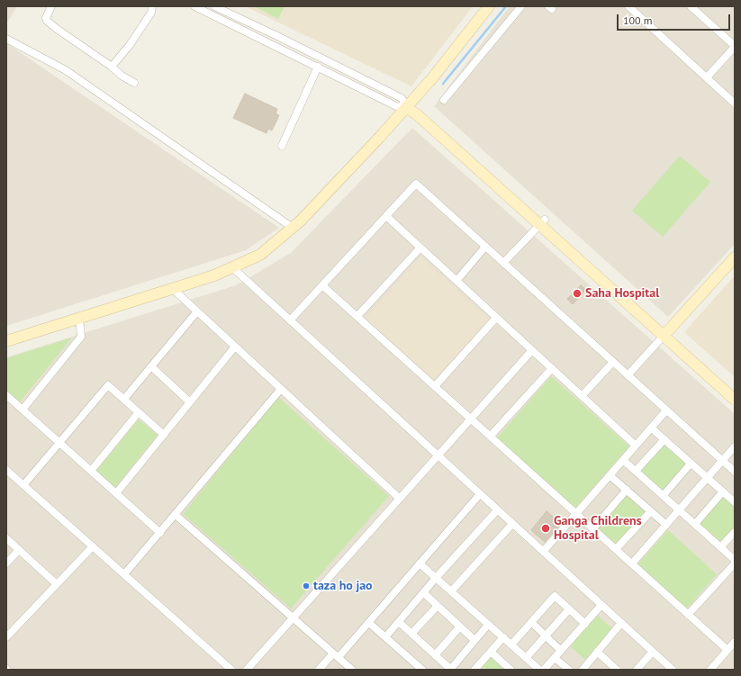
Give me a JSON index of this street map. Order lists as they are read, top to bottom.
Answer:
{
  "places": ["Saha Hospital", "Ganga Childrens Hospital", "taza ho jao"],
  "scale_bar": "100 m"
}
